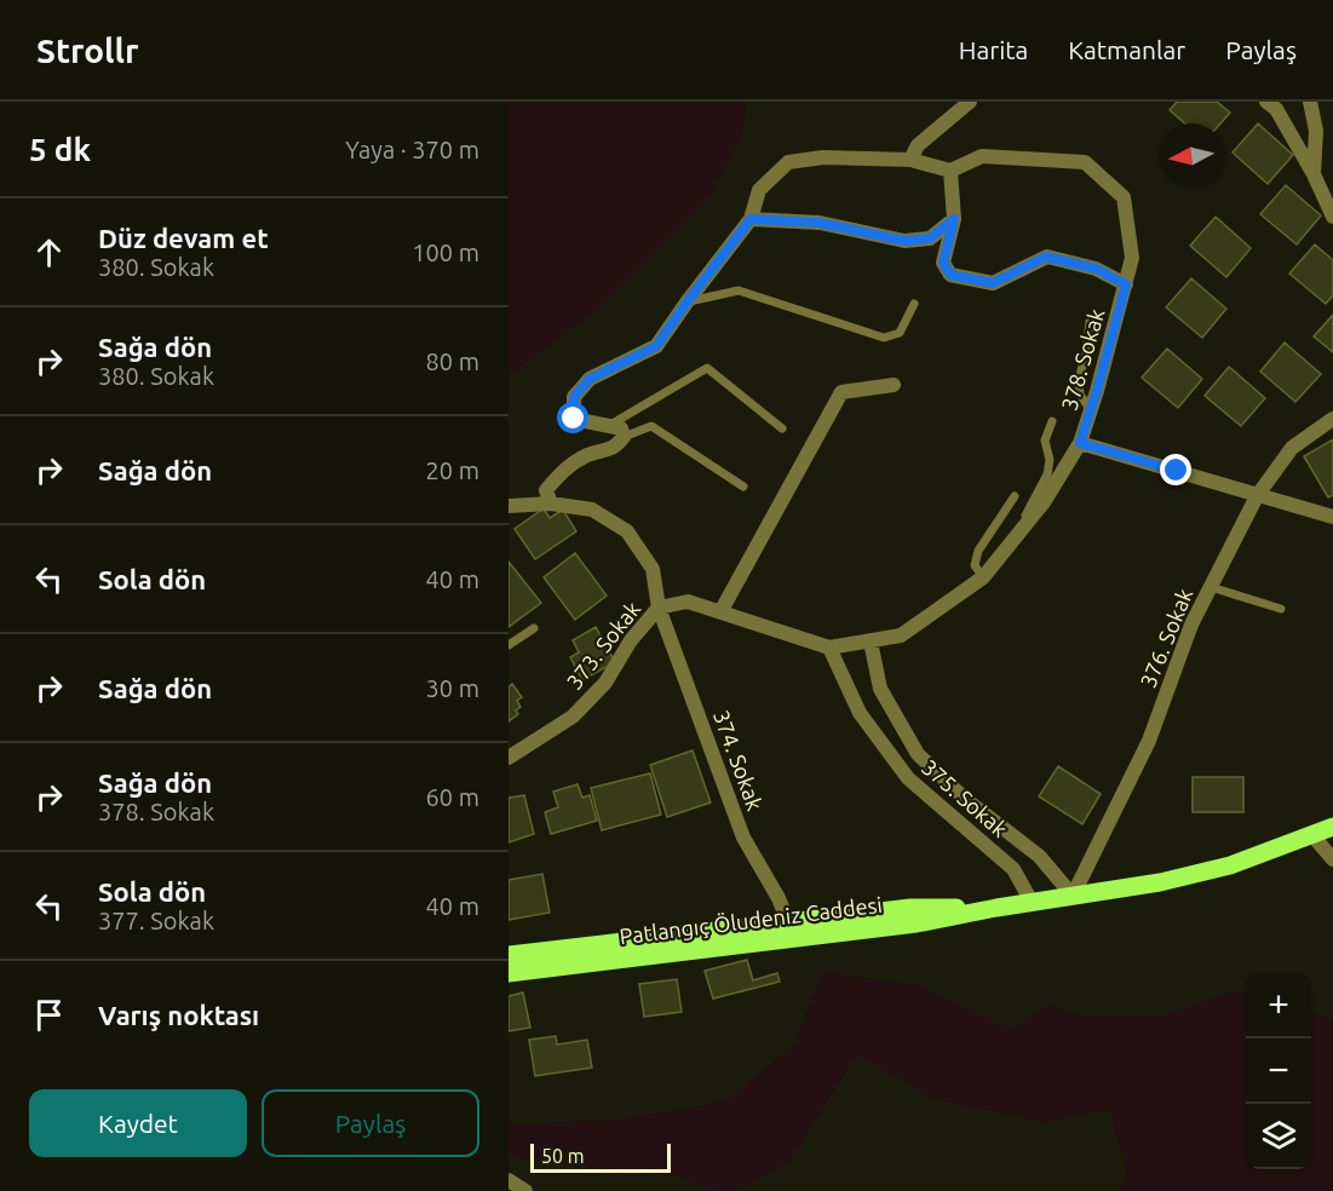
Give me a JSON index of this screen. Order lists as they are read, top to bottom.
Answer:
{
  "streets": {
    "main road": ["Patlangıç Öludeniz Caddesi"],
    "street": [
      "378. Sokak",
      "376. Sokak",
      "373. Sokak",
      "374. Sokak",
      "375. Sokak"
    ]
  },
  "crossings": [
    ["378. Sokak", "373. Sokak"],
    ["378. Sokak", "374. Sokak"],
    ["378. Sokak", "375. Sokak"],
    ["376. Sokak", "Patlangıç Öludeniz Caddesi"],
    ["373. Sokak", "374. Sokak"],
    ["374. Sokak", "Patlangıç Öludeniz Caddesi"],
    ["375. Sokak", "Patlangıç Öludeniz Caddesi"]
  ],
  "scale_bar": "50 m",
  "north": "left",
  "page": {
    "header": "Strollr",
    "nav": ["Harita", "Katmanlar", "Paylaş"],
    "heading": ["5 dk", "Yaya · 370 m"],
    "list": [
      ["Düz devam et", "380. Sokak", "100 m"],
      ["Sağa dön", "380. Sokak", "80 m"],
      ["Sağa dön", "20 m"],
      ["Sola dön", "40 m"],
      ["Sağa dön", "30 m"],
      ["Sağa dön", "378. Sokak", "60 m"],
      ["Sola dön", "377. Sokak", "40 m"],
      "Varış noktası"
    ],
    "map_buttons": ["+", "−"],
    "buttons": ["Kaydet", "Paylaş"],
    "scale": "50 m"
  }
}
